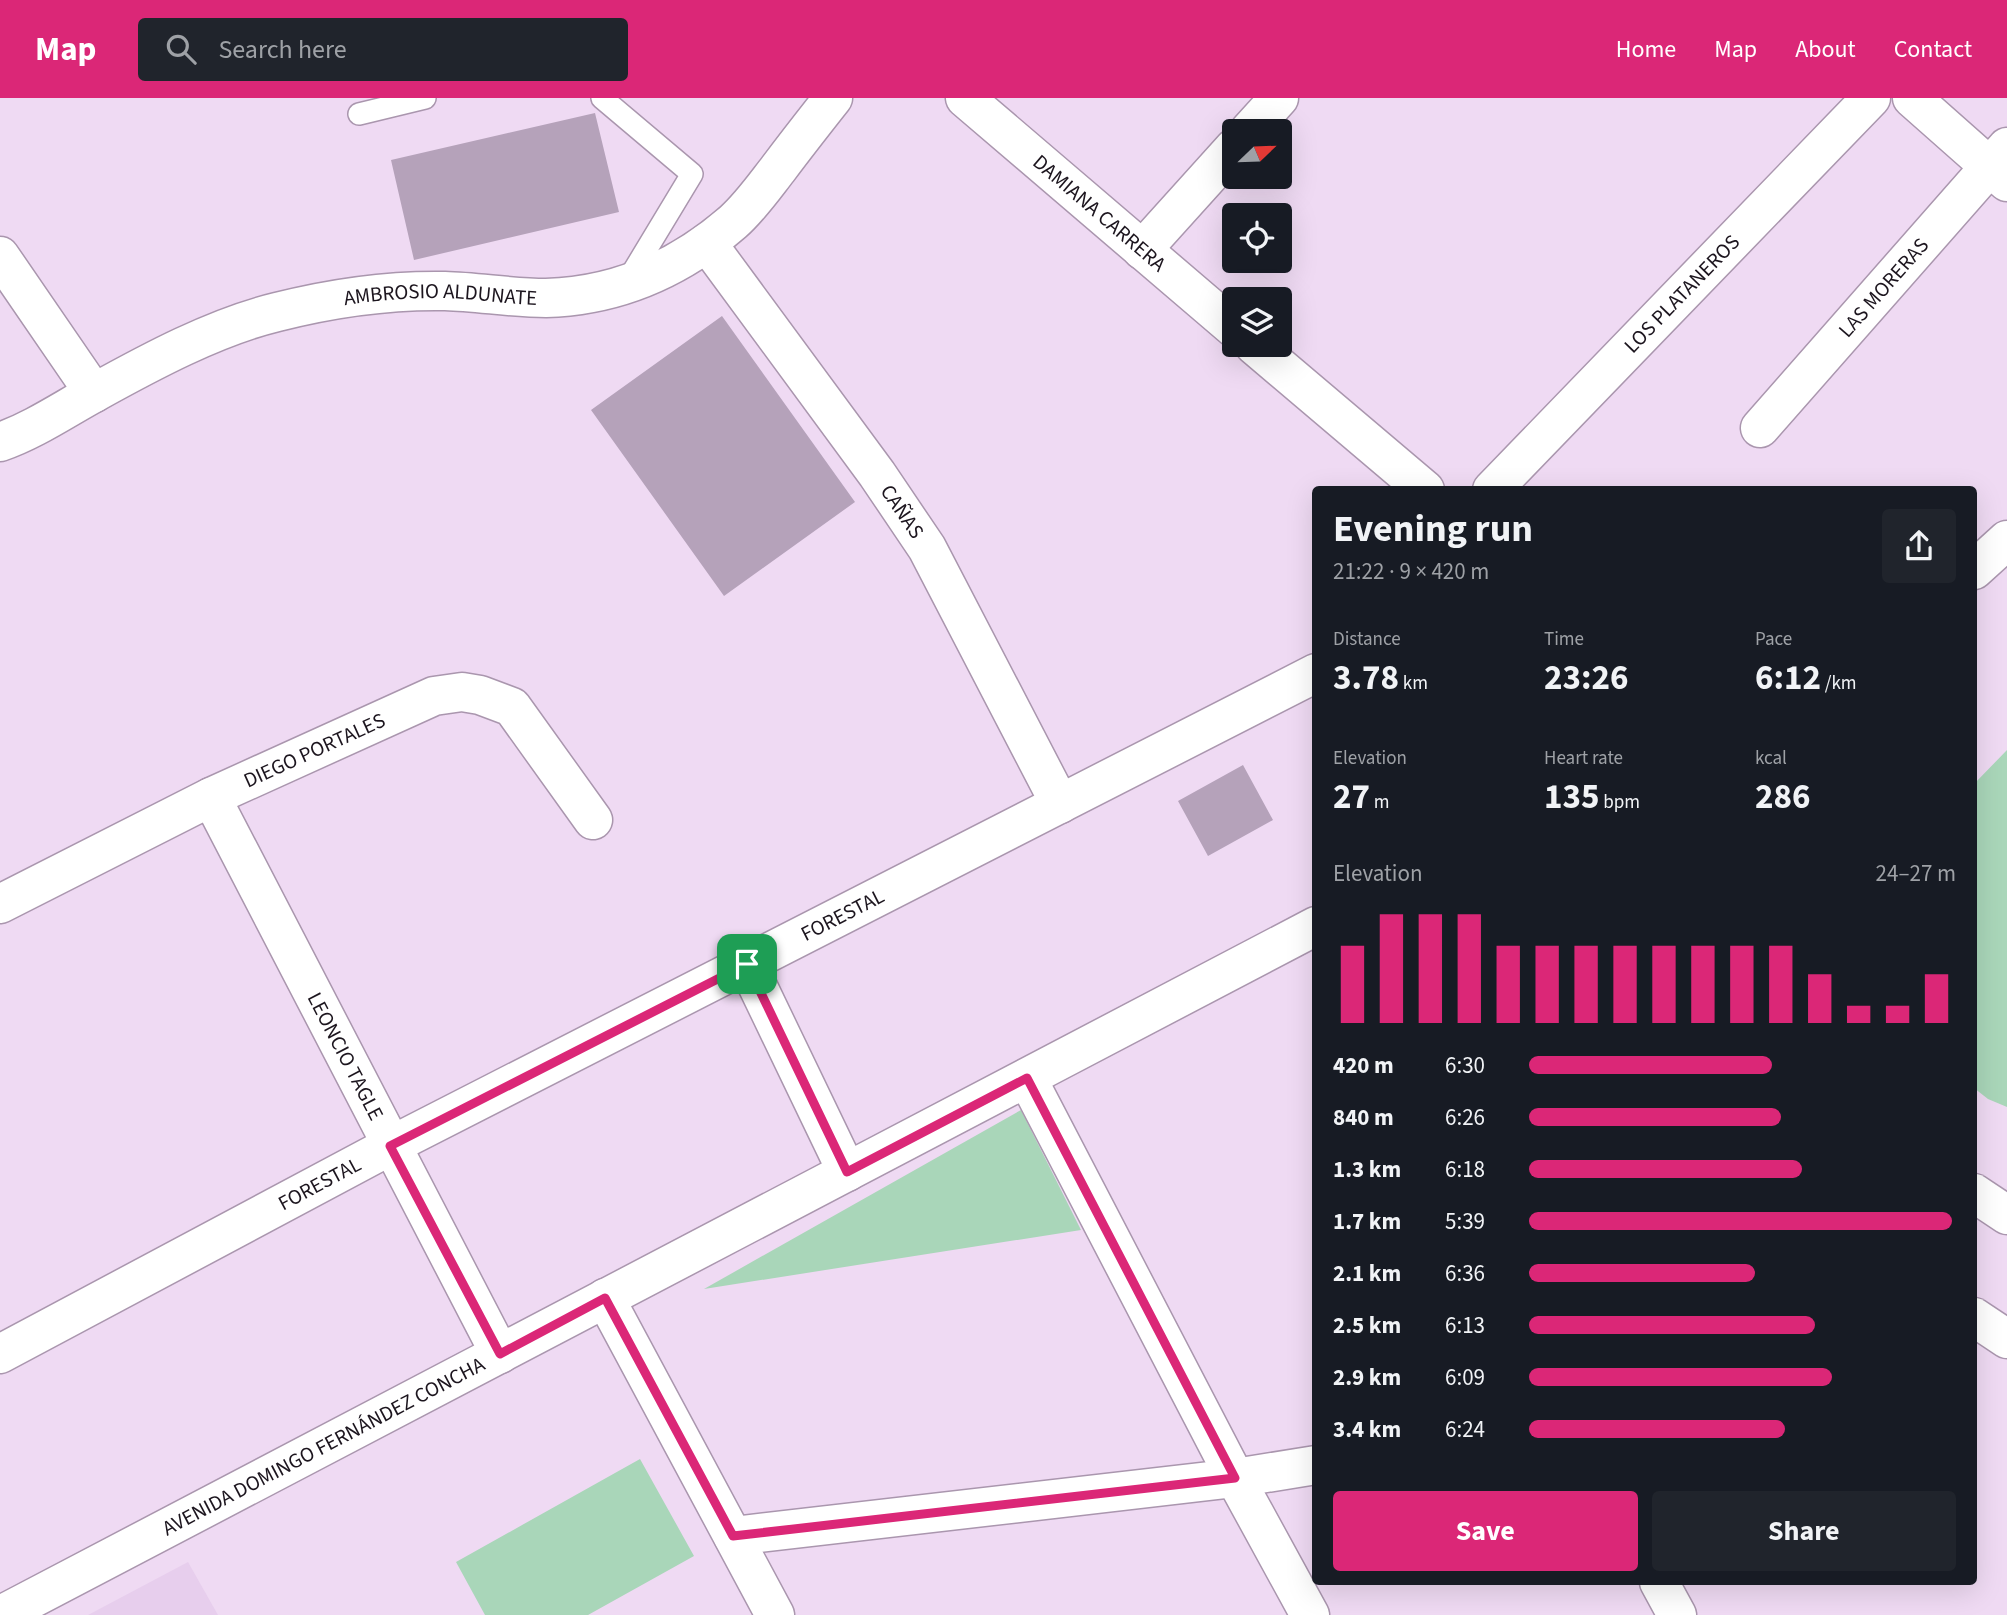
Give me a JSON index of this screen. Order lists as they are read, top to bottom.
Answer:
{
  "streets": {
    "street": [
      "DAMIANA CARRERA",
      "LAS MORERAS",
      "LOS PLATANEROS",
      "AMBROSIO ALDUNATE",
      "CAÑAS",
      "DIEGO PORTALES",
      "FORESTAL",
      "LEONCIO TAGLE",
      "AVENIDA DOMINGO FERNÁNDEZ CONCHA"
    ]
  },
  "crossings": [
    ["AMBROSIO ALDUNATE", "CAÑAS"],
    ["CAÑAS", "FORESTAL"],
    ["DIEGO PORTALES", "LEONCIO TAGLE"],
    ["FORESTAL", "LEONCIO TAGLE"],
    ["LEONCIO TAGLE", "AVENIDA DOMINGO FERNÁNDEZ CONCHA"]
  ],
  "north": "top right",
  "page": {
    "header": "Map",
    "search": "Search here",
    "nav": [
      "Home",
      "Map",
      "About",
      "Contact"
    ],
    "heading": ["Evening run", "21:22 · 9 × 420 m"],
    "stats": [
      ["Distance", "3.78 km"],
      ["Time", "23:26"],
      ["Pace", "6:12 /km"],
      ["Elevation", "27 m"],
      ["Heart rate", "135 bpm"],
      ["kcal", "286"]
    ],
    "chart": ["Elevation", "24–27 m"],
    "list": [
      {
        "name": "420 m",
        "note": "6:30"
      },
      {
        "name": "840 m",
        "note": "6:26"
      },
      {
        "name": "1.3 km",
        "note": "6:18"
      },
      {
        "name": "1.7 km",
        "note": "5:39"
      },
      {
        "name": "2.1 km",
        "note": "6:36"
      },
      {
        "name": "2.5 km",
        "note": "6:13"
      },
      {
        "name": "2.9 km",
        "note": "6:09"
      },
      {
        "name": "3.4 km",
        "note": "6:24"
      }
    ],
    "buttons": ["Save", "Share"]
  }
}
